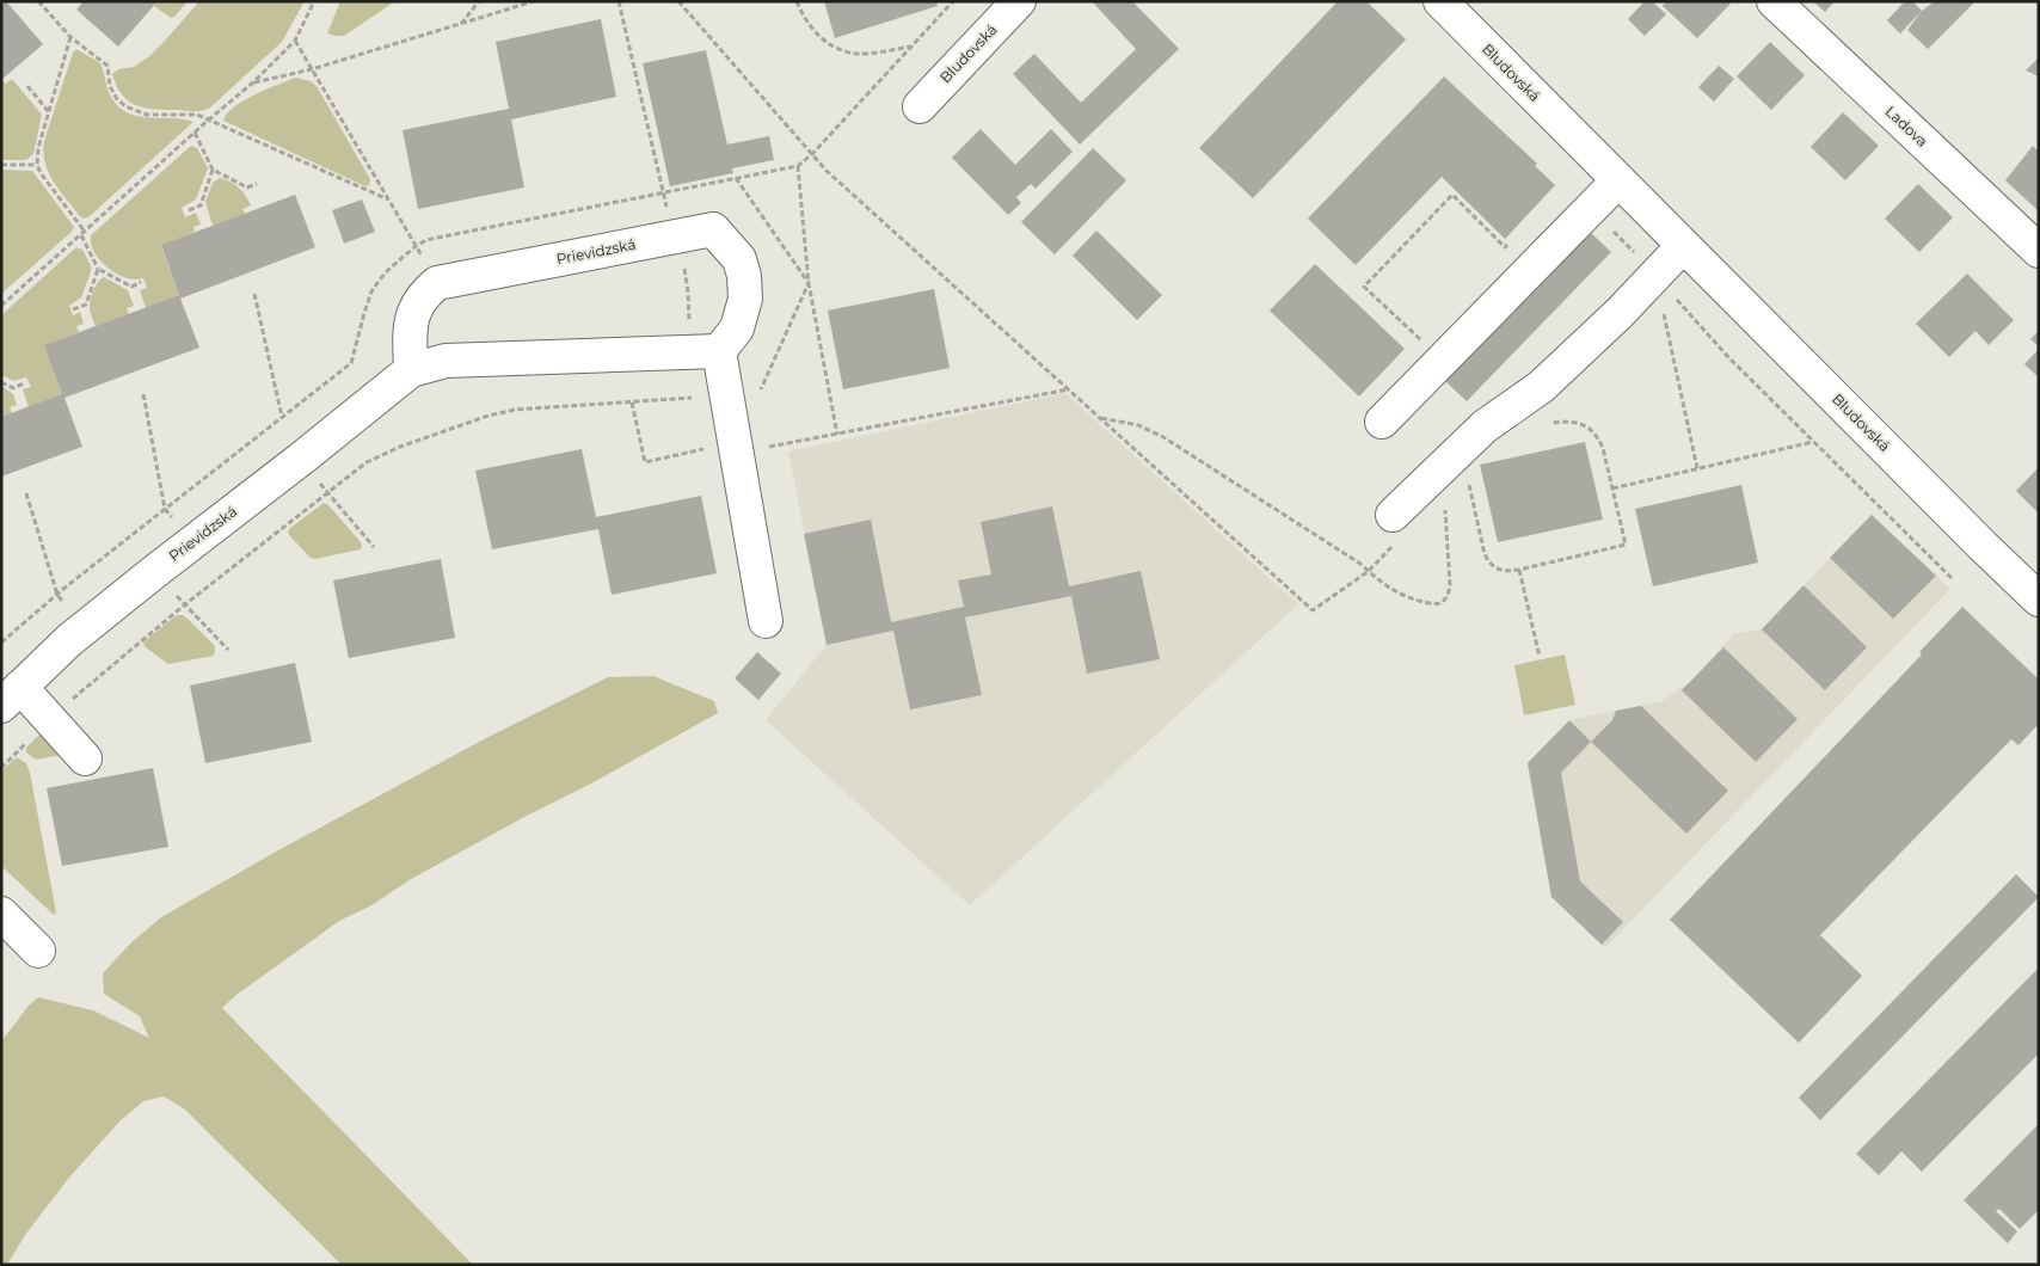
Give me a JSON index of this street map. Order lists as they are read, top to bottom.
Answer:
{
  "streets": {
    "street": ["Bludovská", "Ladova", "Prievidzská"]
  }
}
